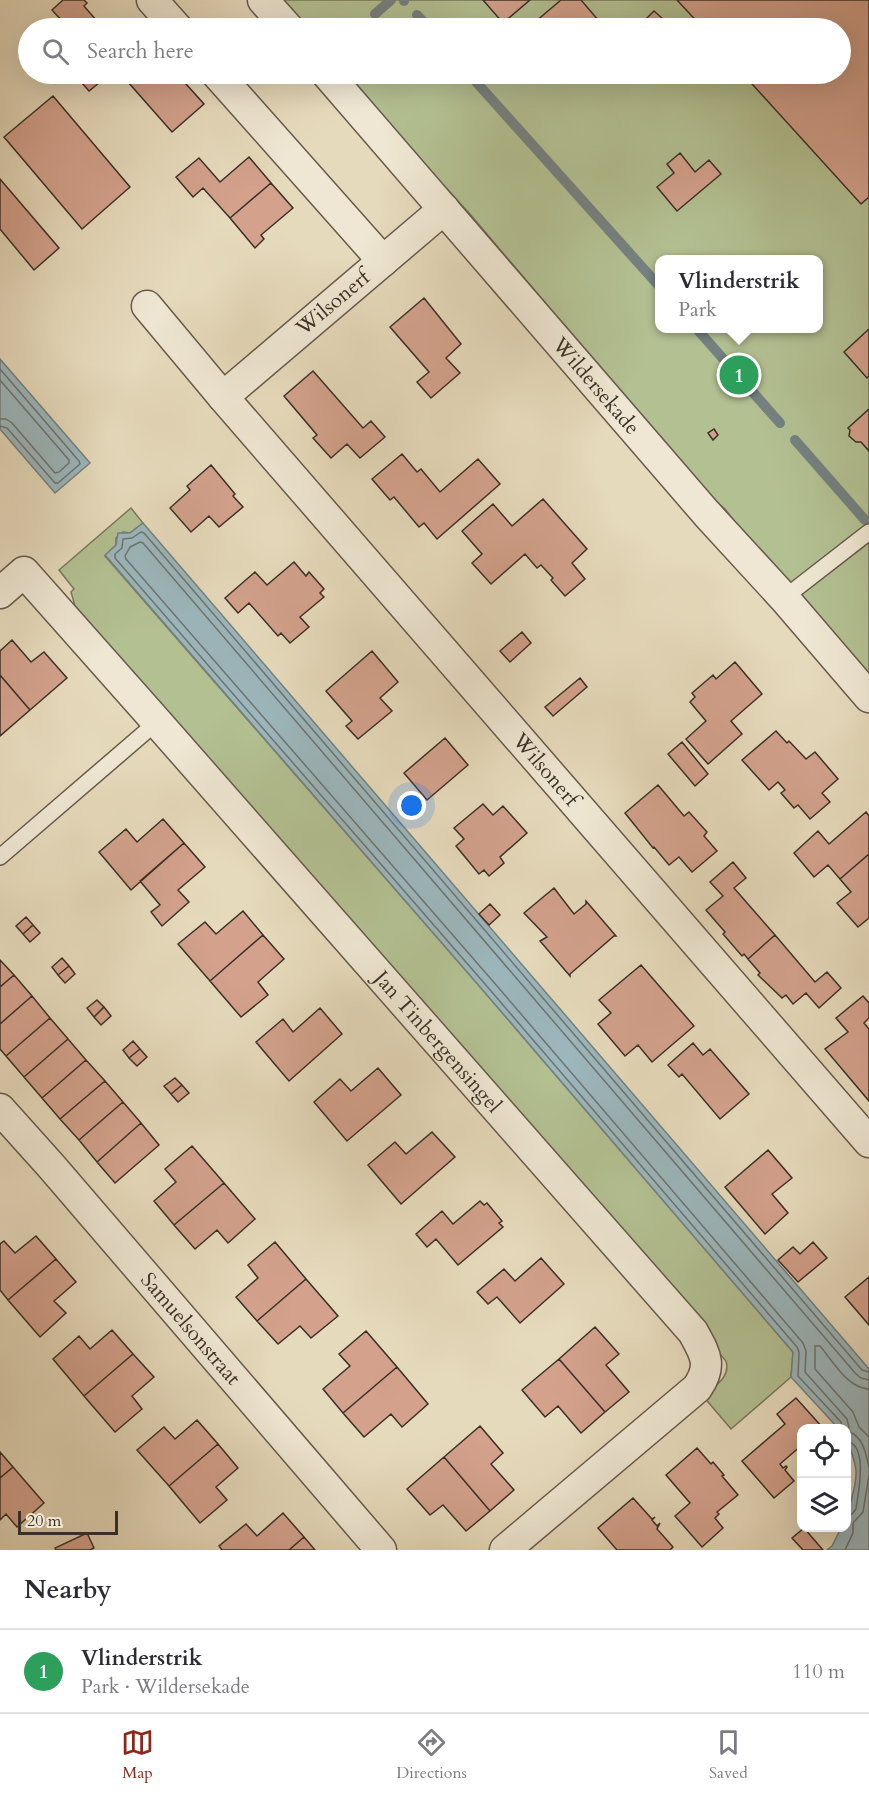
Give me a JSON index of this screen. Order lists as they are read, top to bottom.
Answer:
{
  "streets": {
    "street": [
      "Wilsonerf",
      "Wildersekade",
      "Jan Tinbergensingel",
      "Samuelsonstraat"
    ]
  },
  "crossings": [
    ["Wilsonerf", "Wildersekade"]
  ],
  "scale_bar": "20 m",
  "page": {
    "search": "Search here",
    "popup": ["Vlinderstrik", "Park"],
    "pins": "1",
    "scale": "20 m",
    "heading": "Nearby",
    "list": [
      {
        "mark": "1",
        "name": "Vlinderstrik",
        "note": "Park · Wildersekade",
        "value": "110 m"
      }
    ],
    "nav": ["Map", "Directions", "Saved"]
  }
}
